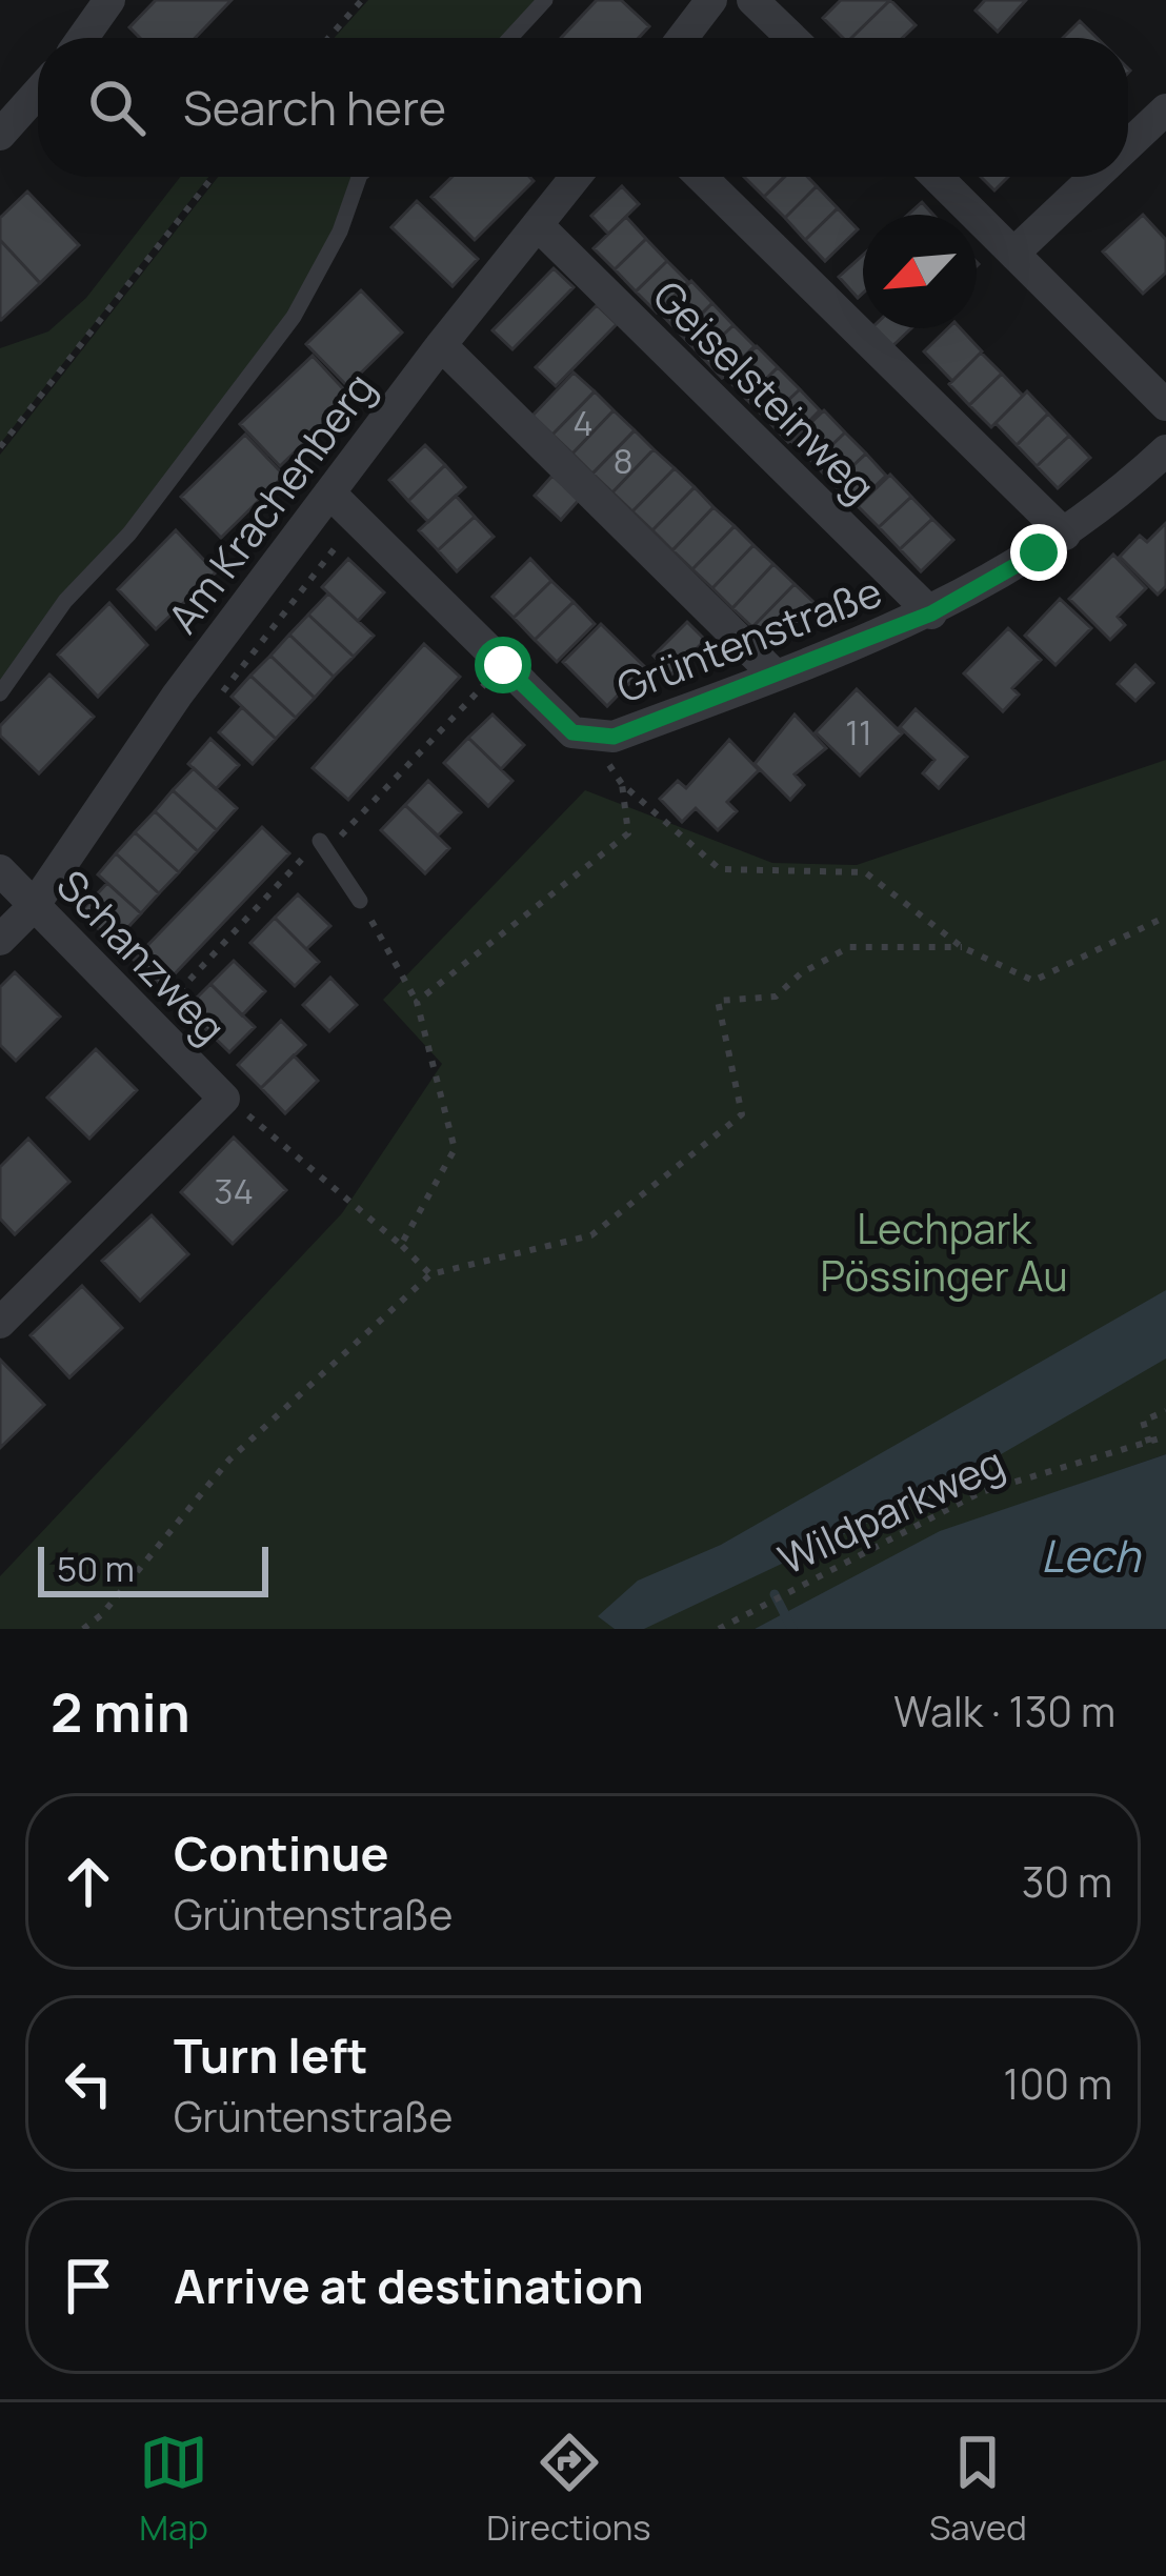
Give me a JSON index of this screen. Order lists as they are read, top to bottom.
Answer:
{
  "streets": {
    "street": [
      "Geiselsteinweg",
      "Am Krachenberg",
      "Grüntenstraße",
      "Schanzweg"
    ],
    "path": ["Wildparkweg"]
  },
  "crossings": [
    ["Geiselsteinweg", "Am Krachenberg"],
    ["Geiselsteinweg", "Grüntenstraße"],
    ["Am Krachenberg", "Grüntenstraße"],
    ["Am Krachenberg", "Schanzweg"]
  ],
  "water": ["Lech"],
  "parks": ["Lechpark Pössinger Au"],
  "house_numbers": [
    "4",
    "8",
    "11",
    "34"
  ],
  "scale_bar": "50 m",
  "north": "bottom left",
  "page": {
    "search": "Search here",
    "scale": "50 m",
    "heading": ["2 min", "Walk · 130 m"],
    "list": [
      ["Continue", "Grüntenstraße", "30 m"],
      ["Turn left", "Grüntenstraße", "100 m"],
      "Arrive at destination"
    ],
    "nav": ["Map", "Directions", "Saved"]
  }
}
